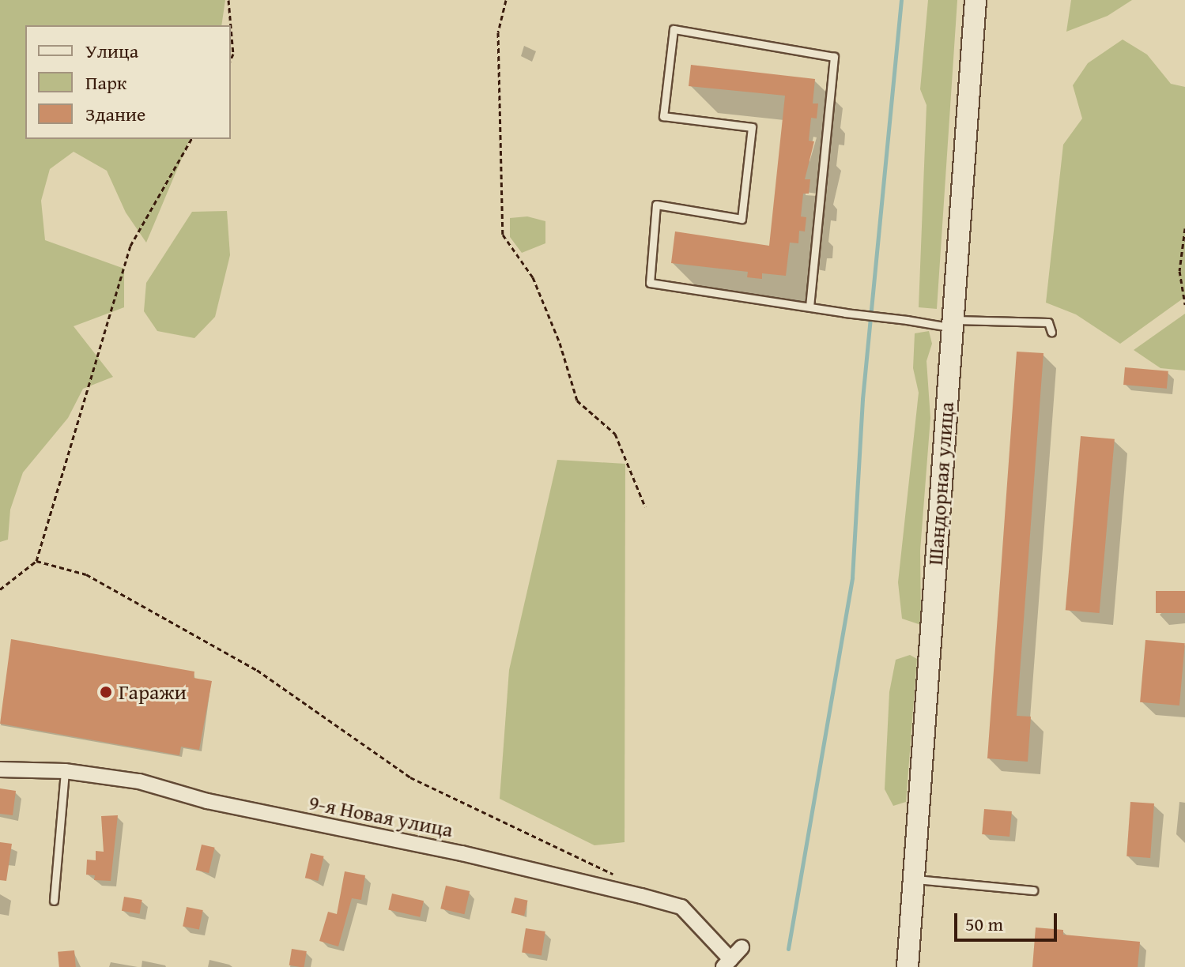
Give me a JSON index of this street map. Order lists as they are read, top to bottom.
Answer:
{
  "streets": {
    "street": ["Шандорная улица", "9-я Новая улица"]
  },
  "places": ["Гаражи"],
  "legend": ["Улица", "Парк", "Здание"],
  "scale_bar": "50 m"
}
